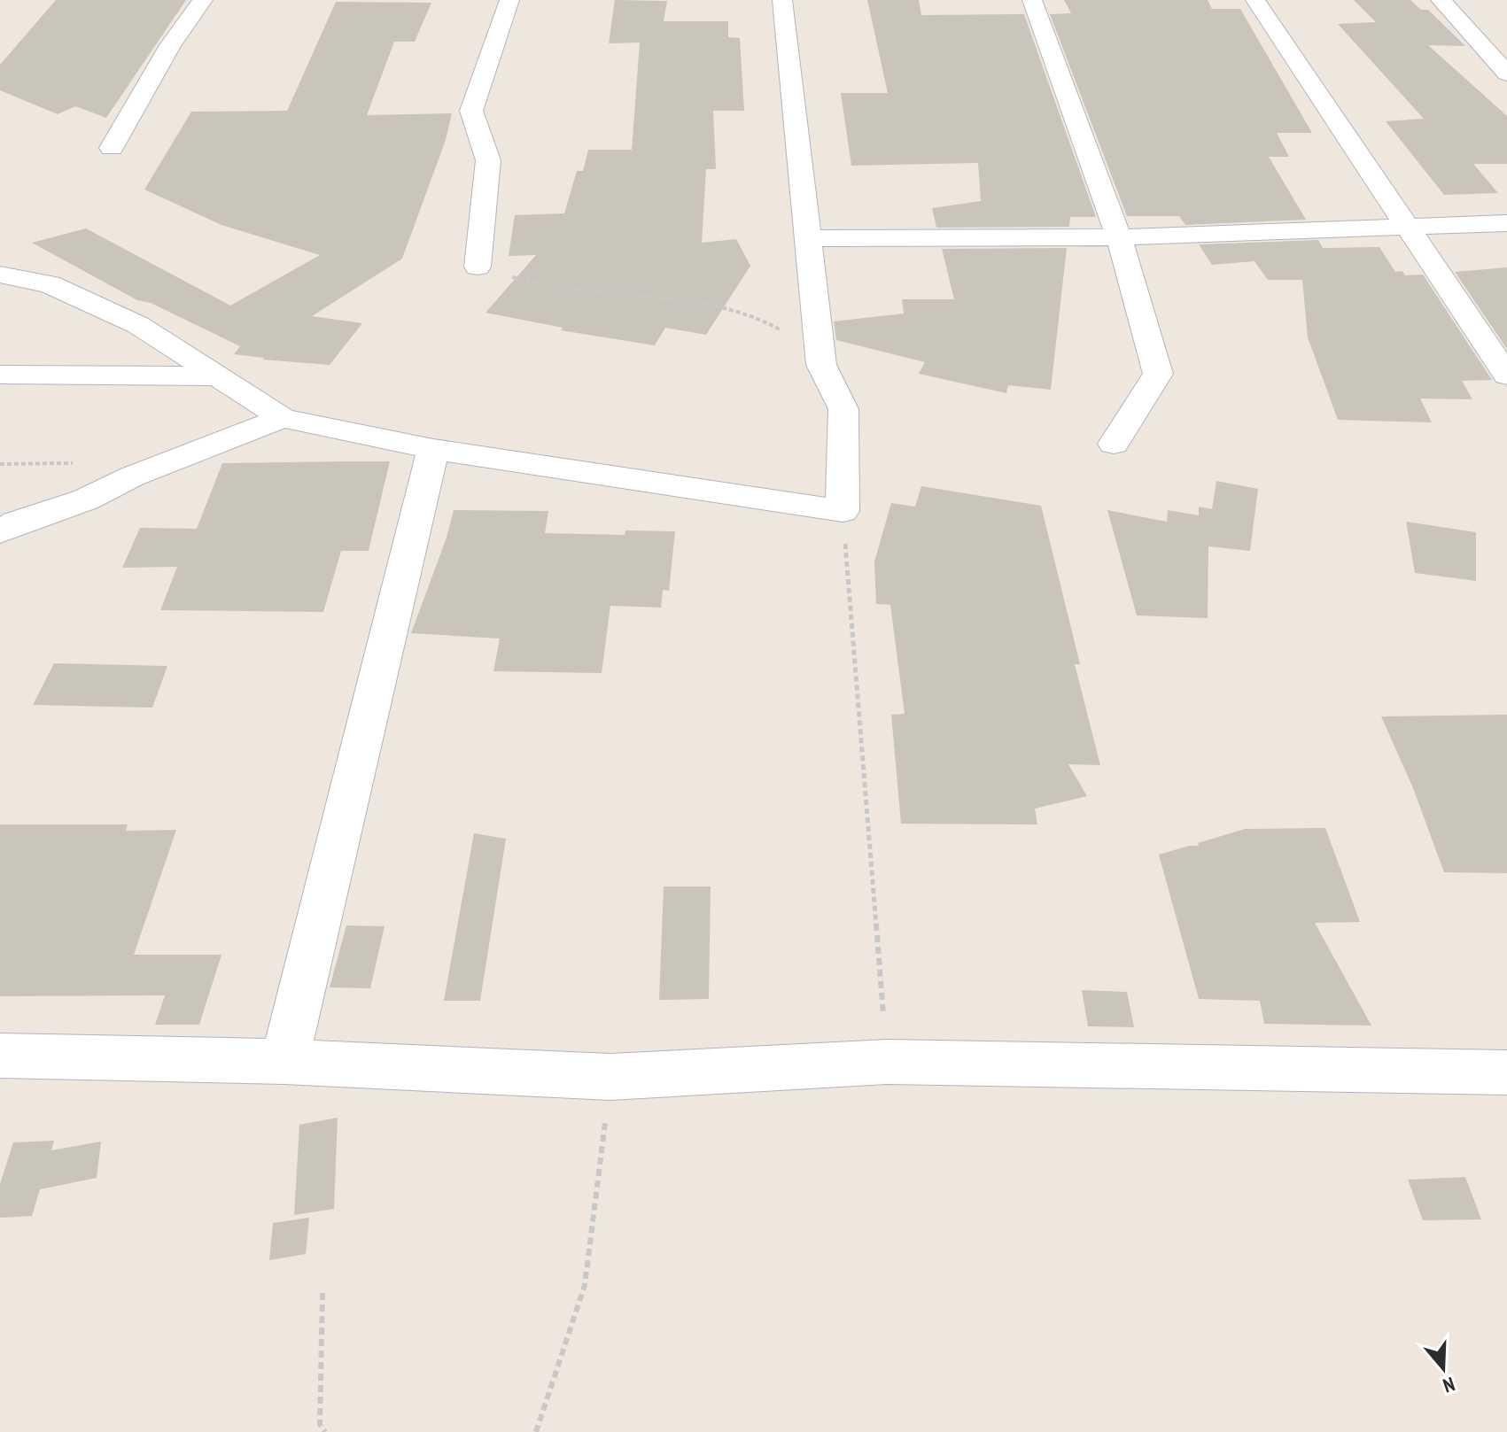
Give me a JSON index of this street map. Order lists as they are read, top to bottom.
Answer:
{
  "north": "bottom"
}
